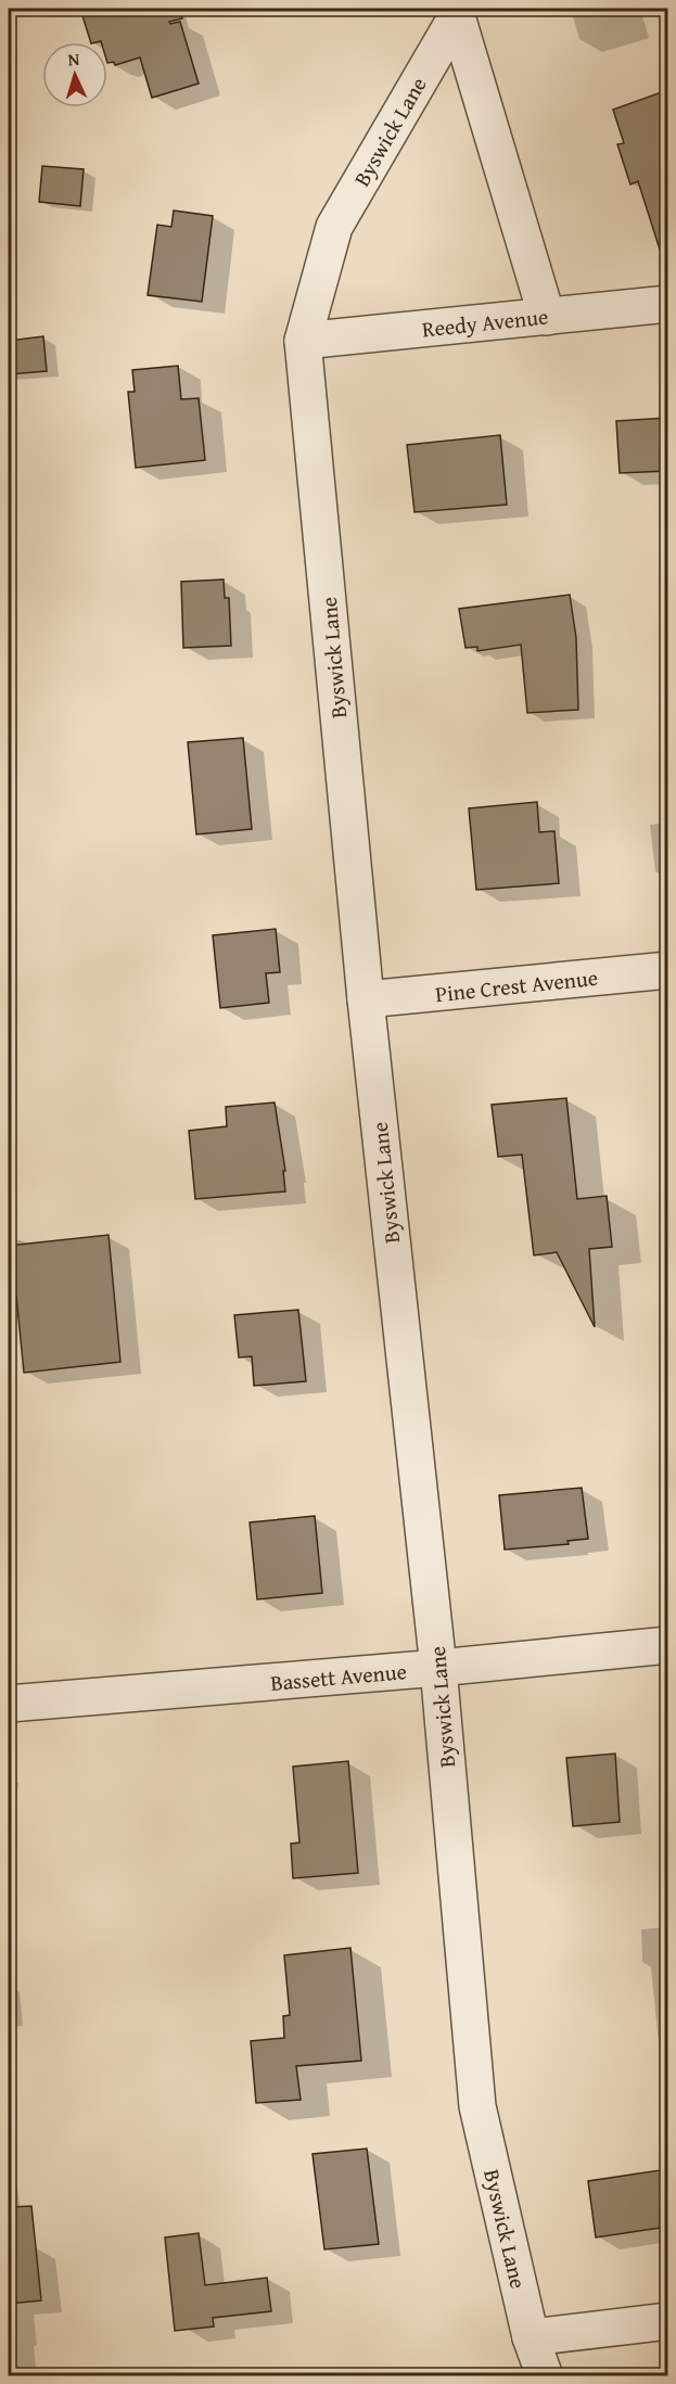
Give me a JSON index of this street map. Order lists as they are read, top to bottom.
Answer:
{
  "streets": {
    "street": [
      "Byswick Lane",
      "Reedy Avenue",
      "Pine Crest Avenue",
      "Bassett Avenue"
    ]
  },
  "crossings": [
    ["Byswick Lane", "Reedy Avenue"],
    ["Byswick Lane", "Pine Crest Avenue"],
    ["Byswick Lane", "Bassett Avenue"]
  ],
  "north": "top"
}
